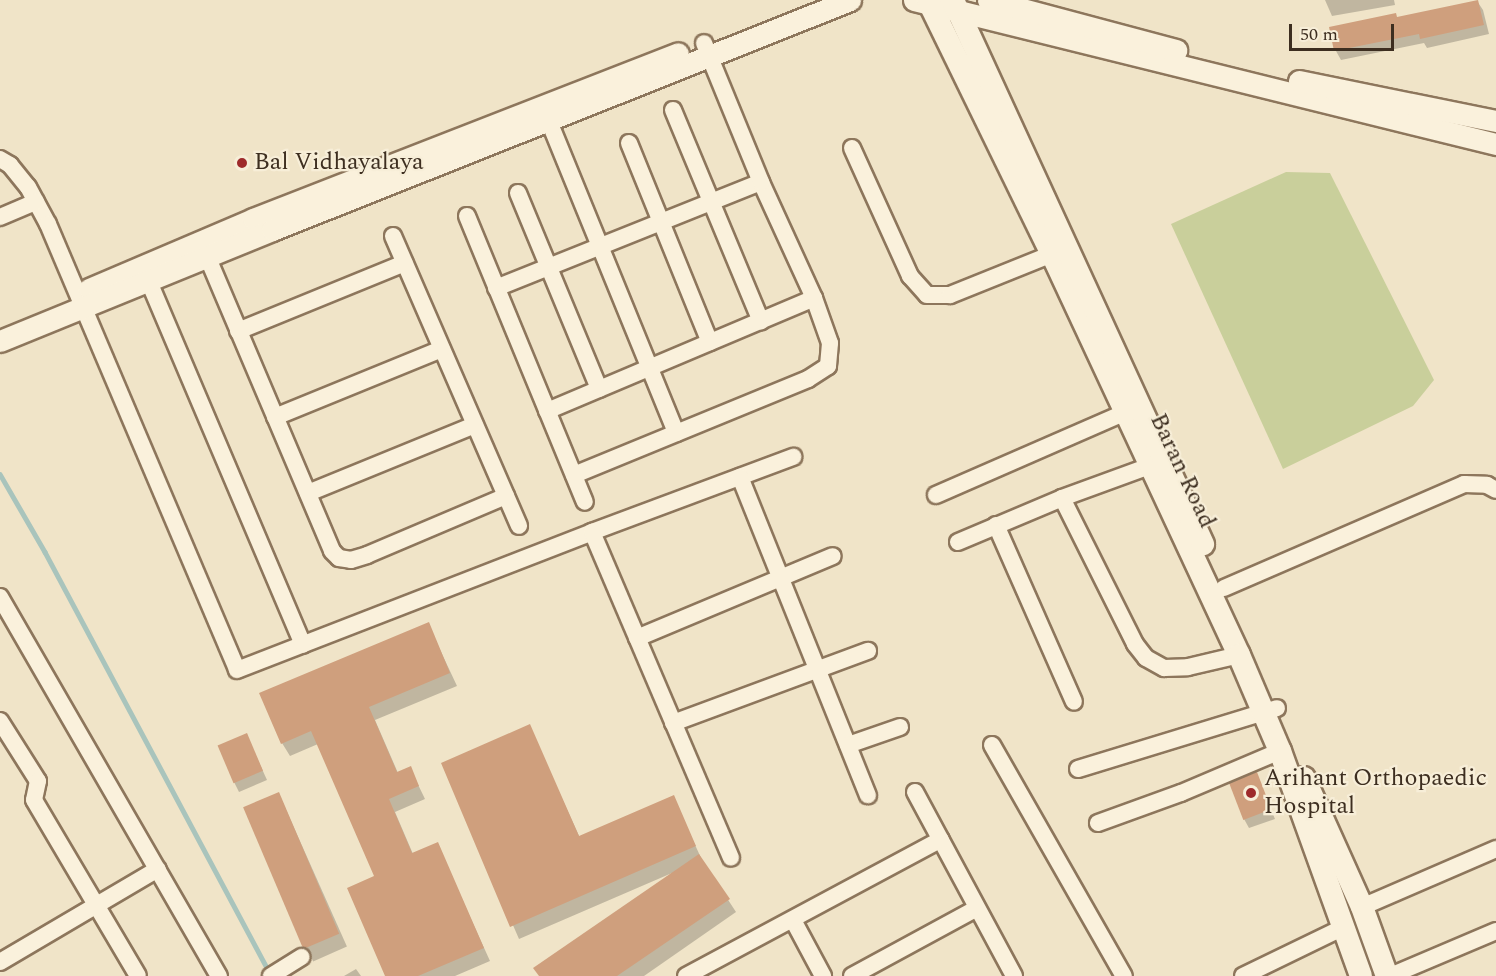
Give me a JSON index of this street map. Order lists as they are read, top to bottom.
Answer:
{
  "streets": {
    "main road": ["Baran Road"]
  },
  "places": ["Bal Vidhayalaya", "Arihant Orthopaedic Hospital"],
  "scale_bar": "50 m"
}
